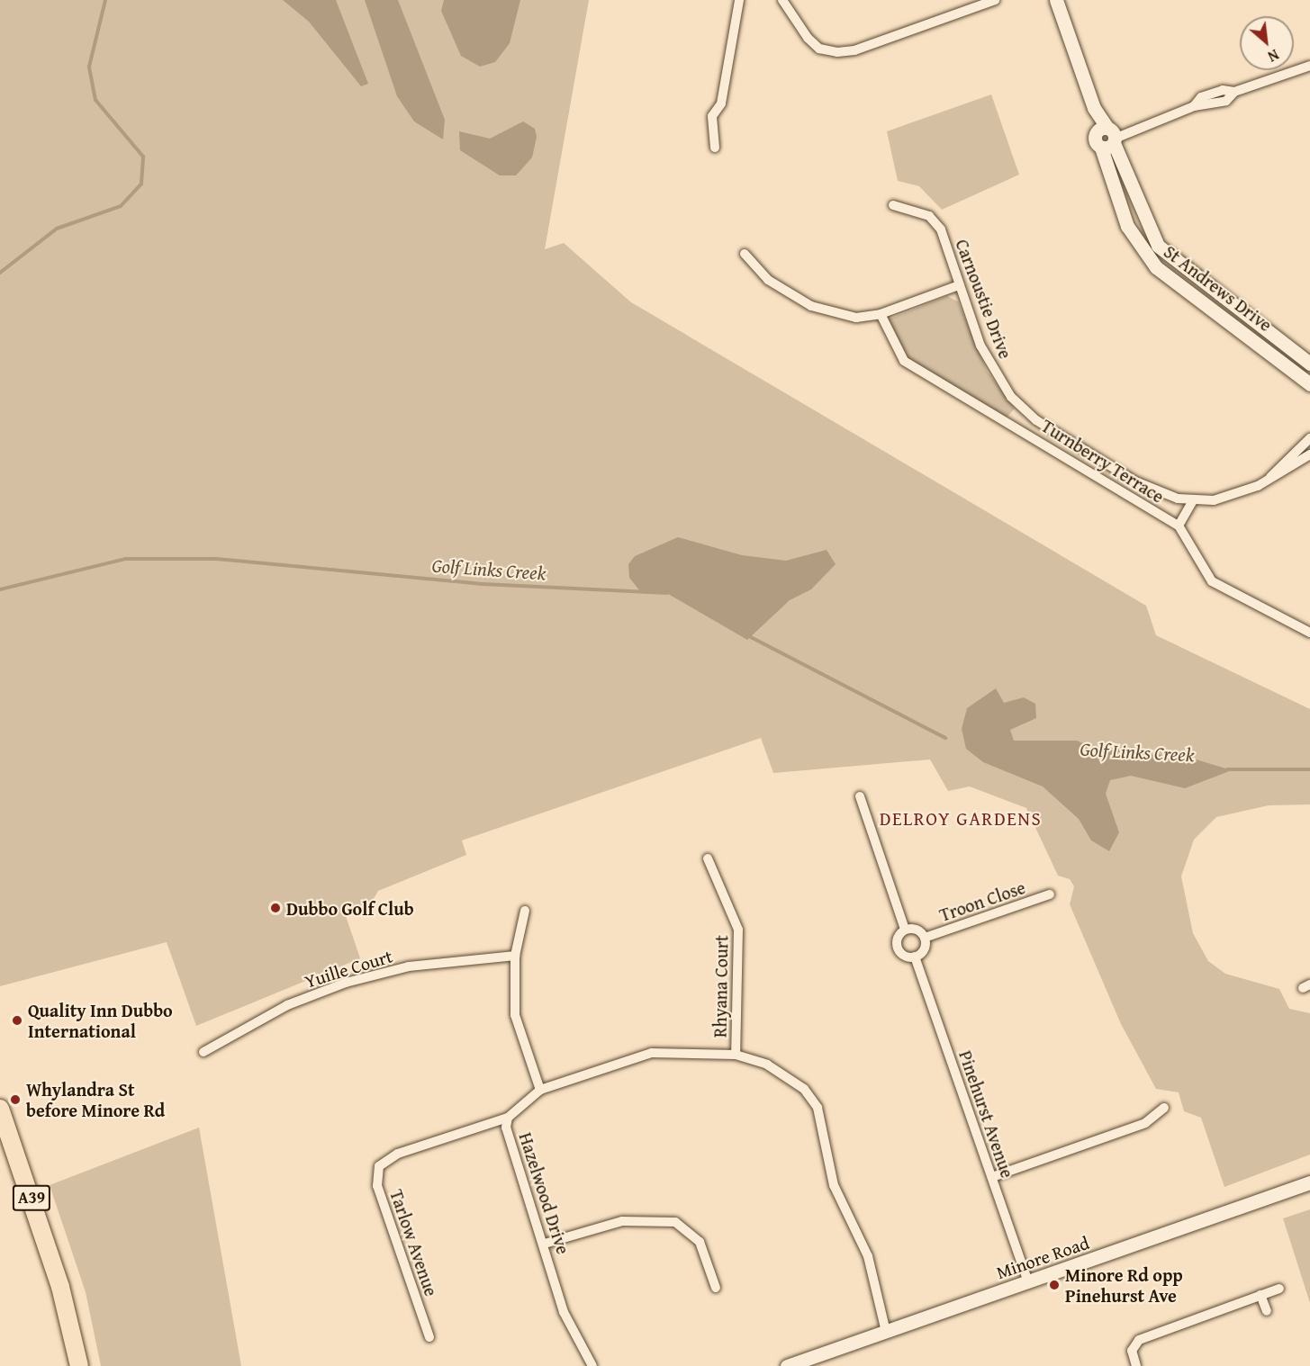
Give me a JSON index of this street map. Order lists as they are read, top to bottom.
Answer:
{
  "streets": {
    "highway": ["A39"],
    "street": [
      "St Andrews Drive",
      "Carnoustie Drive",
      "Turnberry Terrace",
      "Troon Close",
      "Yuille Court",
      "Rhyana Court",
      "Pinehurst Avenue",
      "Hazelwood Drive",
      "Tarlow Avenue",
      "Minore Road"
    ]
  },
  "crossings": [
    ["Troon Close", "Pinehurst Avenue"],
    ["Rhyana Court", "Hazelwood Drive"],
    ["Pinehurst Avenue", "Minore Road"],
    ["Hazelwood Drive", "Tarlow Avenue"],
    ["Hazelwood Drive", "Minore Road"]
  ],
  "districts": ["DELROY GARDENS"],
  "water": ["Golf Links Creek"],
  "places": [
    "Dubbo Golf Club",
    "Quality Inn Dubbo International",
    "Whylandra St before Minore Rd",
    "Minore Rd opp Pinehurst Ave"
  ],
  "north": "bottom right"
}
